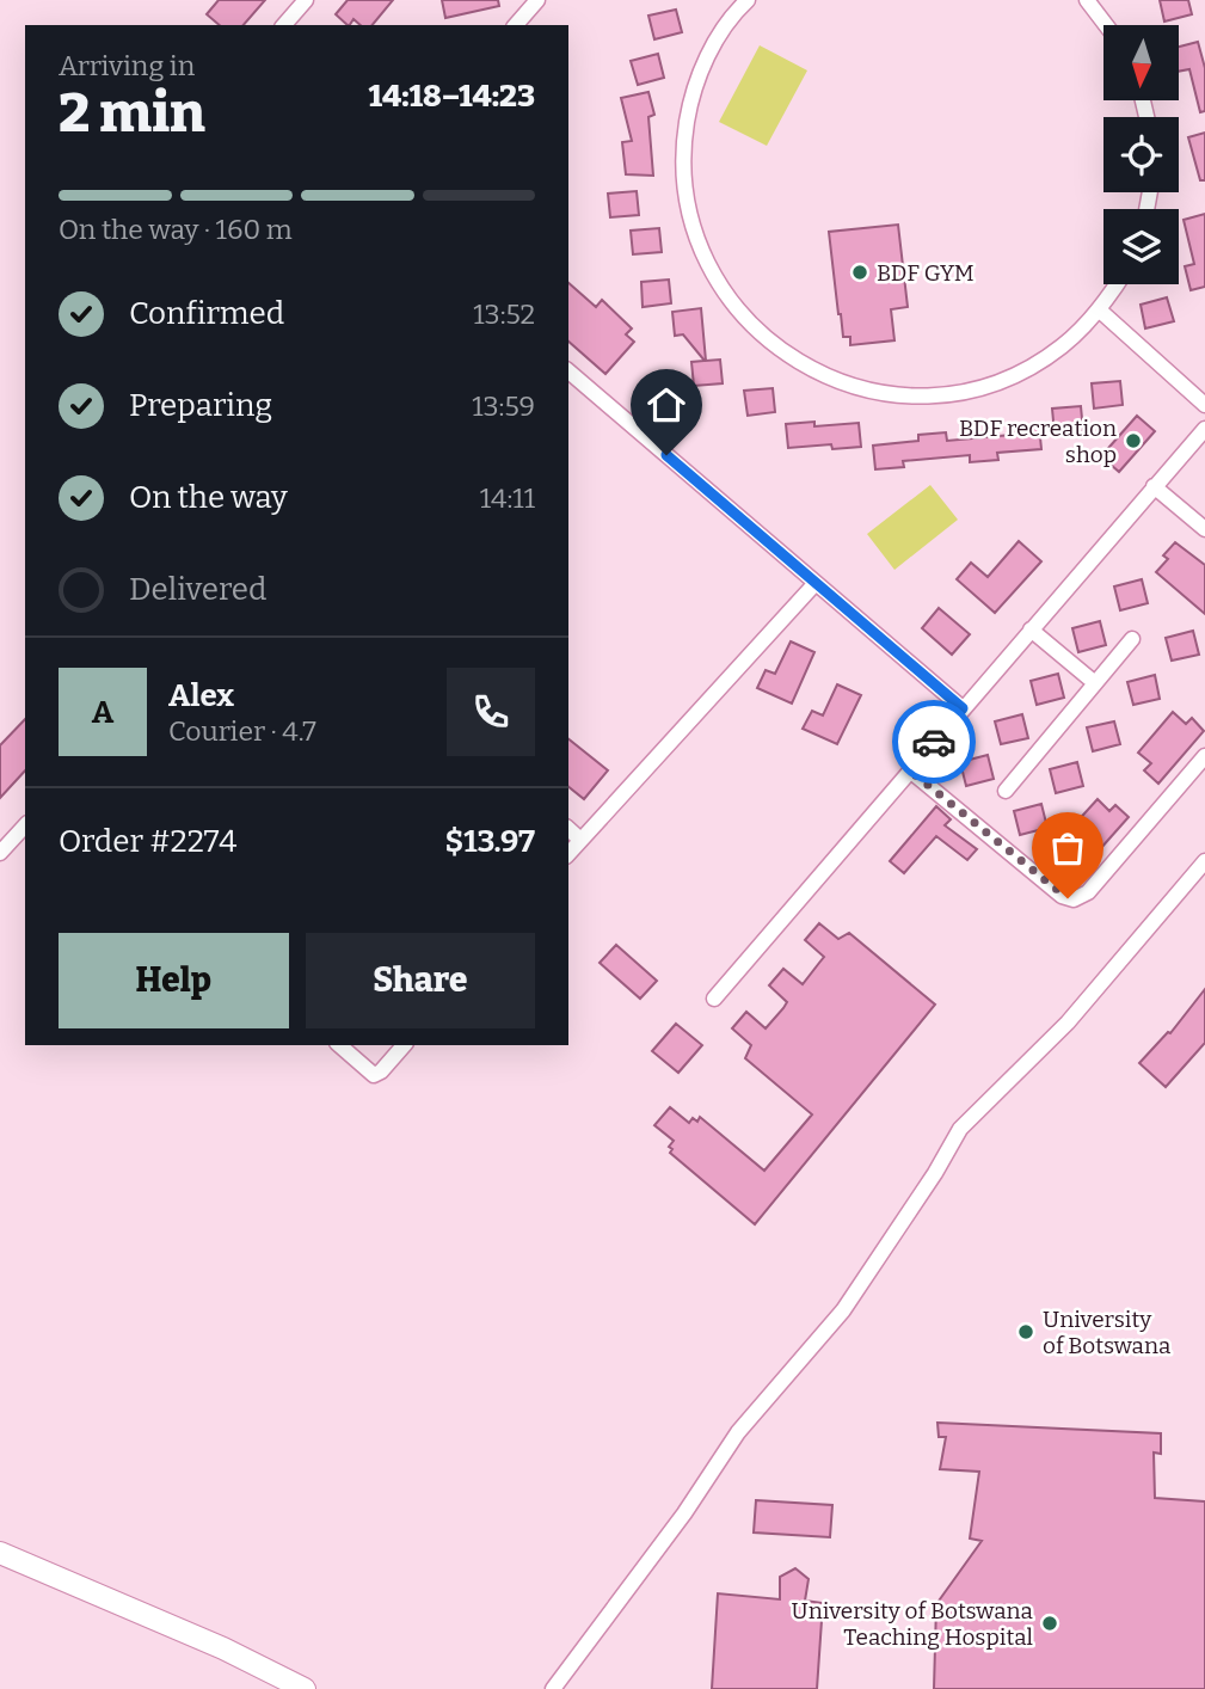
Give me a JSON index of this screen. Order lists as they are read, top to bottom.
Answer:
{
  "places": [
    "BDF GYM",
    "BDF recreation shop",
    "University of Botswana",
    "University of Botswana Teaching Hospital"
  ],
  "north": "bottom",
  "page": {
    "heading": ["2 min", "Arriving in", "14:18–14:23"],
    "panel": [
      "Alex",
      "Courier · 4.7",
      "Order #2274",
      "$13.97"
    ],
    "bar": "On the way · 160 m",
    "list": [
      ["Confirmed", "13:52"],
      ["Preparing", "13:59"],
      ["On the way", "14:11"],
      "Delivered"
    ],
    "round": "A",
    "buttons": ["Help", "Share"]
  }
}
